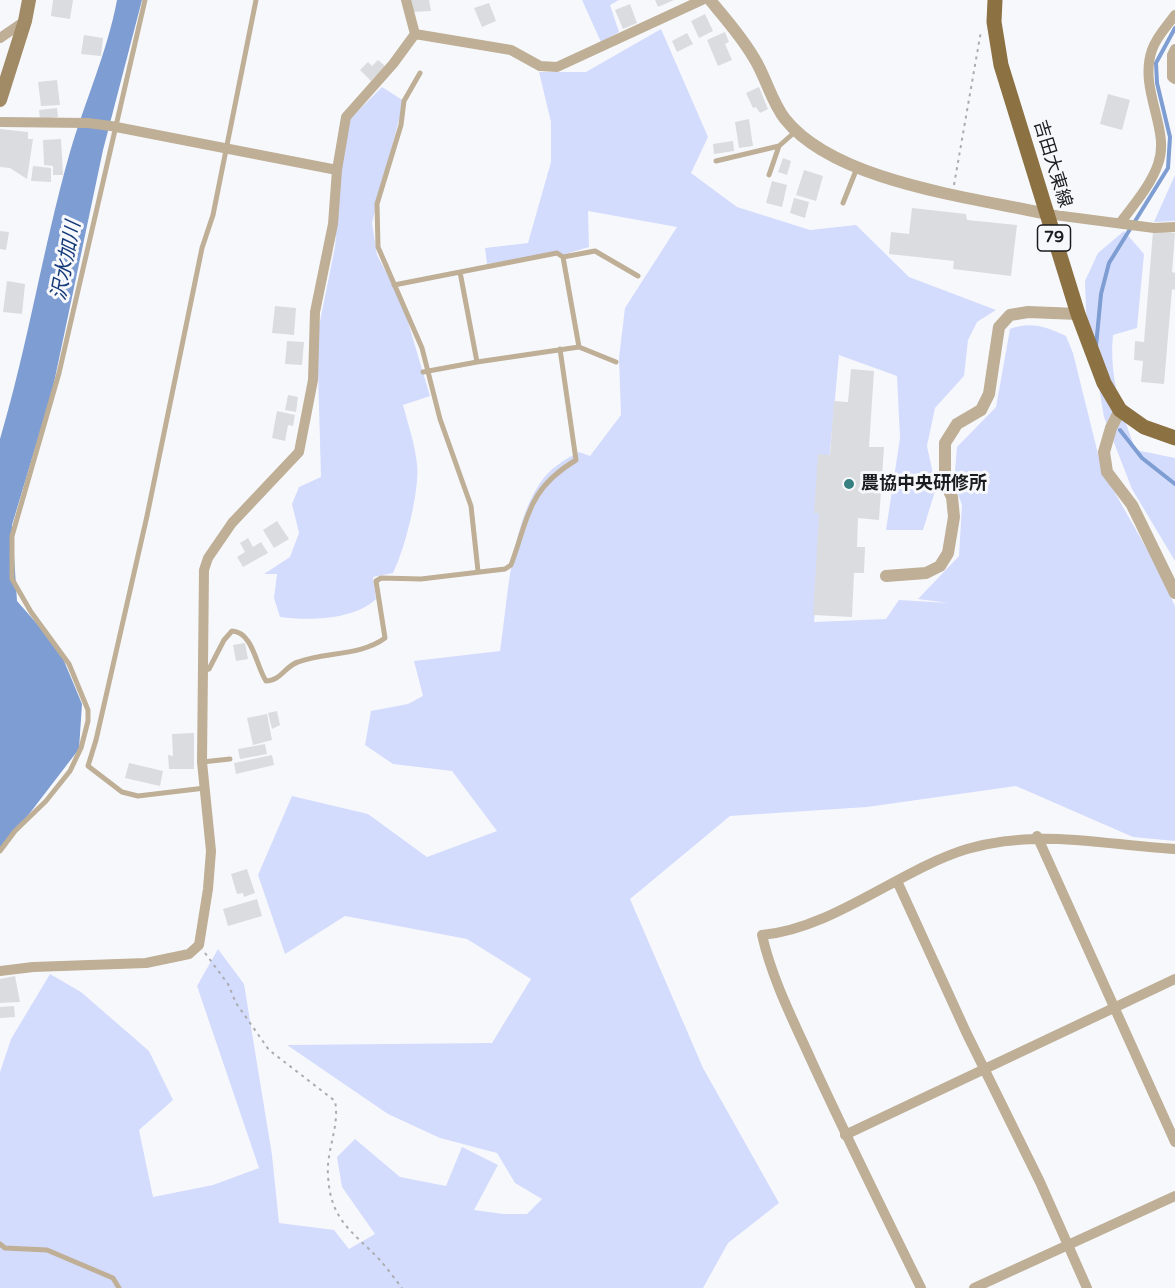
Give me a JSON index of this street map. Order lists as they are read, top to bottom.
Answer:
{
  "streets": {
    "main road": ["吉田大東線", "79"]
  },
  "water": ["沢水加川"],
  "places": ["農協中央研修所"]
}
